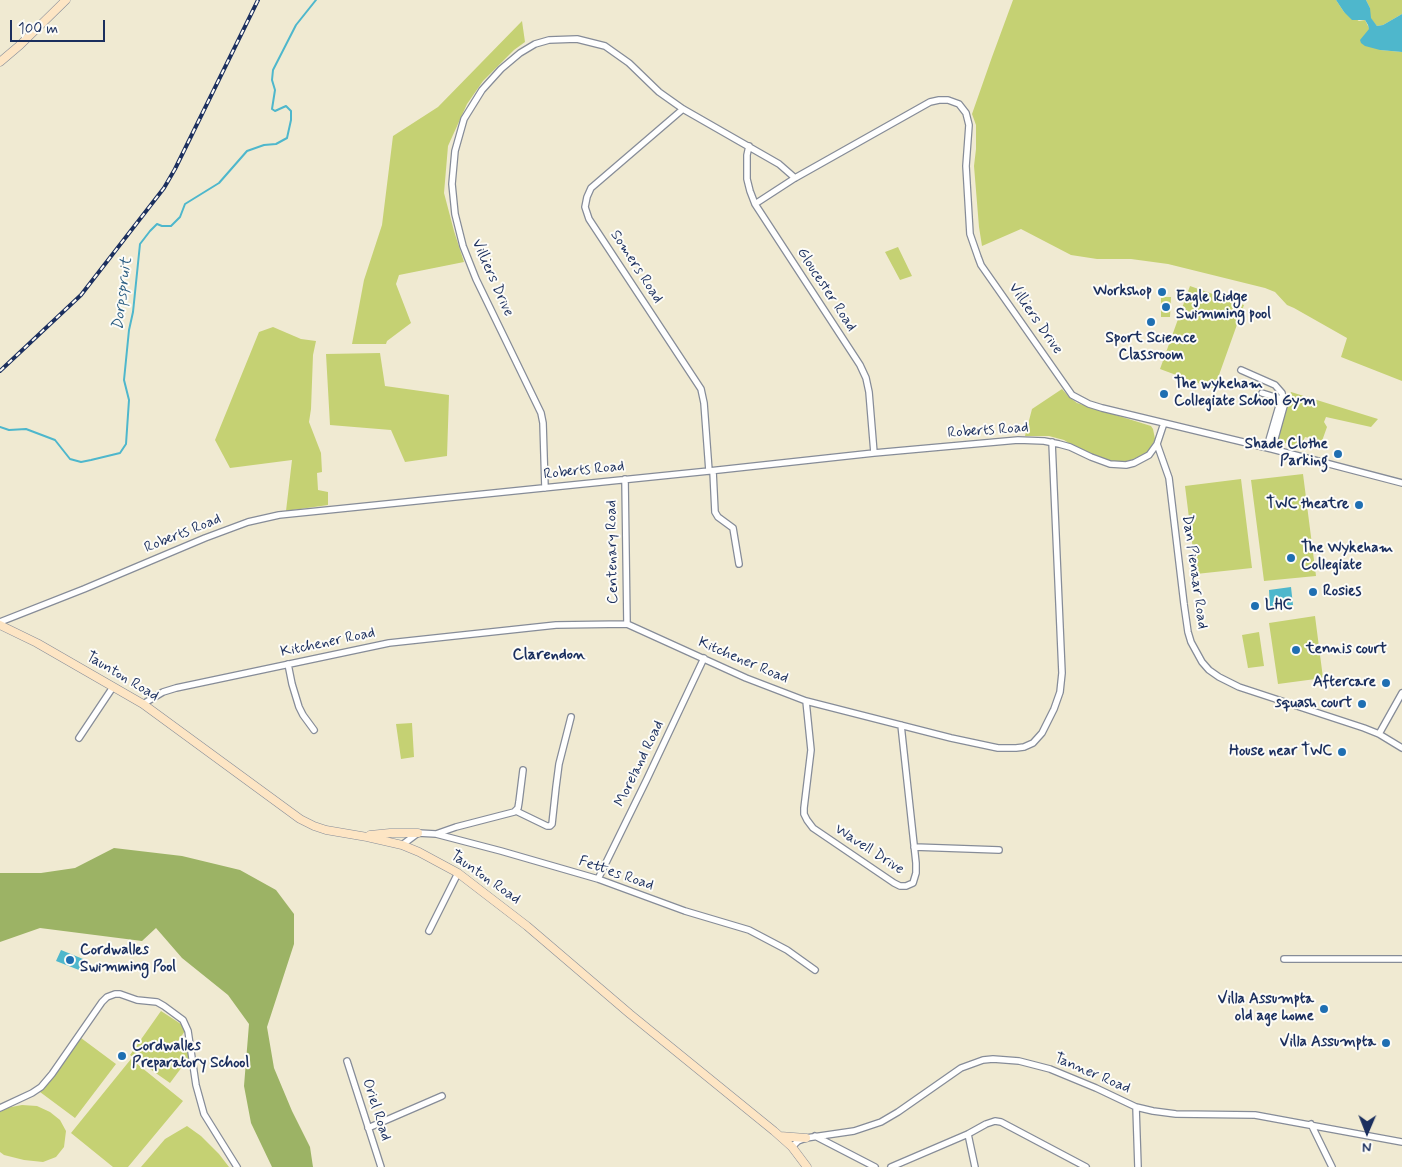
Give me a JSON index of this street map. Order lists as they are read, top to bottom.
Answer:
{
  "streets": {
    "street": [
      "Somers Road",
      "Villiers Drive",
      "Gloucester Road",
      "Roberts Road",
      "Centenary Road",
      "Dan Pienaar Road",
      "Kitchener Road",
      "Taunton Road",
      "Moreland Road",
      "Wavell Drive",
      "Fettes Road",
      "Tanner Road",
      "Oriel Road"
    ]
  },
  "crossings": [
    ["Somers Road", "Villiers Drive"],
    ["Somers Road", "Roberts Road"],
    ["Villiers Drive", "Gloucester Road"],
    ["Villiers Drive", "Roberts Road"],
    ["Gloucester Road", "Roberts Road"],
    ["Roberts Road", "Centenary Road"],
    ["Roberts Road", "Dan Pienaar Road"],
    ["Roberts Road", "Kitchener Road"],
    ["Roberts Road", "Taunton Road"],
    ["Centenary Road", "Kitchener Road"],
    ["Kitchener Road", "Taunton Road"],
    ["Kitchener Road", "Moreland Road"],
    ["Kitchener Road", "Wavell Drive"],
    ["Taunton Road", "Tanner Road"],
    ["Moreland Road", "Fettes Road"]
  ],
  "districts": ["Clarendon"],
  "water": ["Dorpspruit"],
  "places": [
    "Workshop",
    "Eagle Ridge Swimming pool",
    "Sport Science Classroom",
    "The wykeham Collegiate School Gym",
    "Shade Clothe Parking",
    "TWC theatre",
    "The Wykeham Collegiate",
    "Rosies",
    "LHC",
    "tennis court",
    "Aftercare",
    "squash court",
    "House near TWC",
    "Cordwalles Swimming Pool",
    "Villa Assumpta old age home",
    "Villa Assumpta",
    "Cordwalles Preparatory School"
  ],
  "scale_bar": "100 m",
  "north": "bottom"
}
